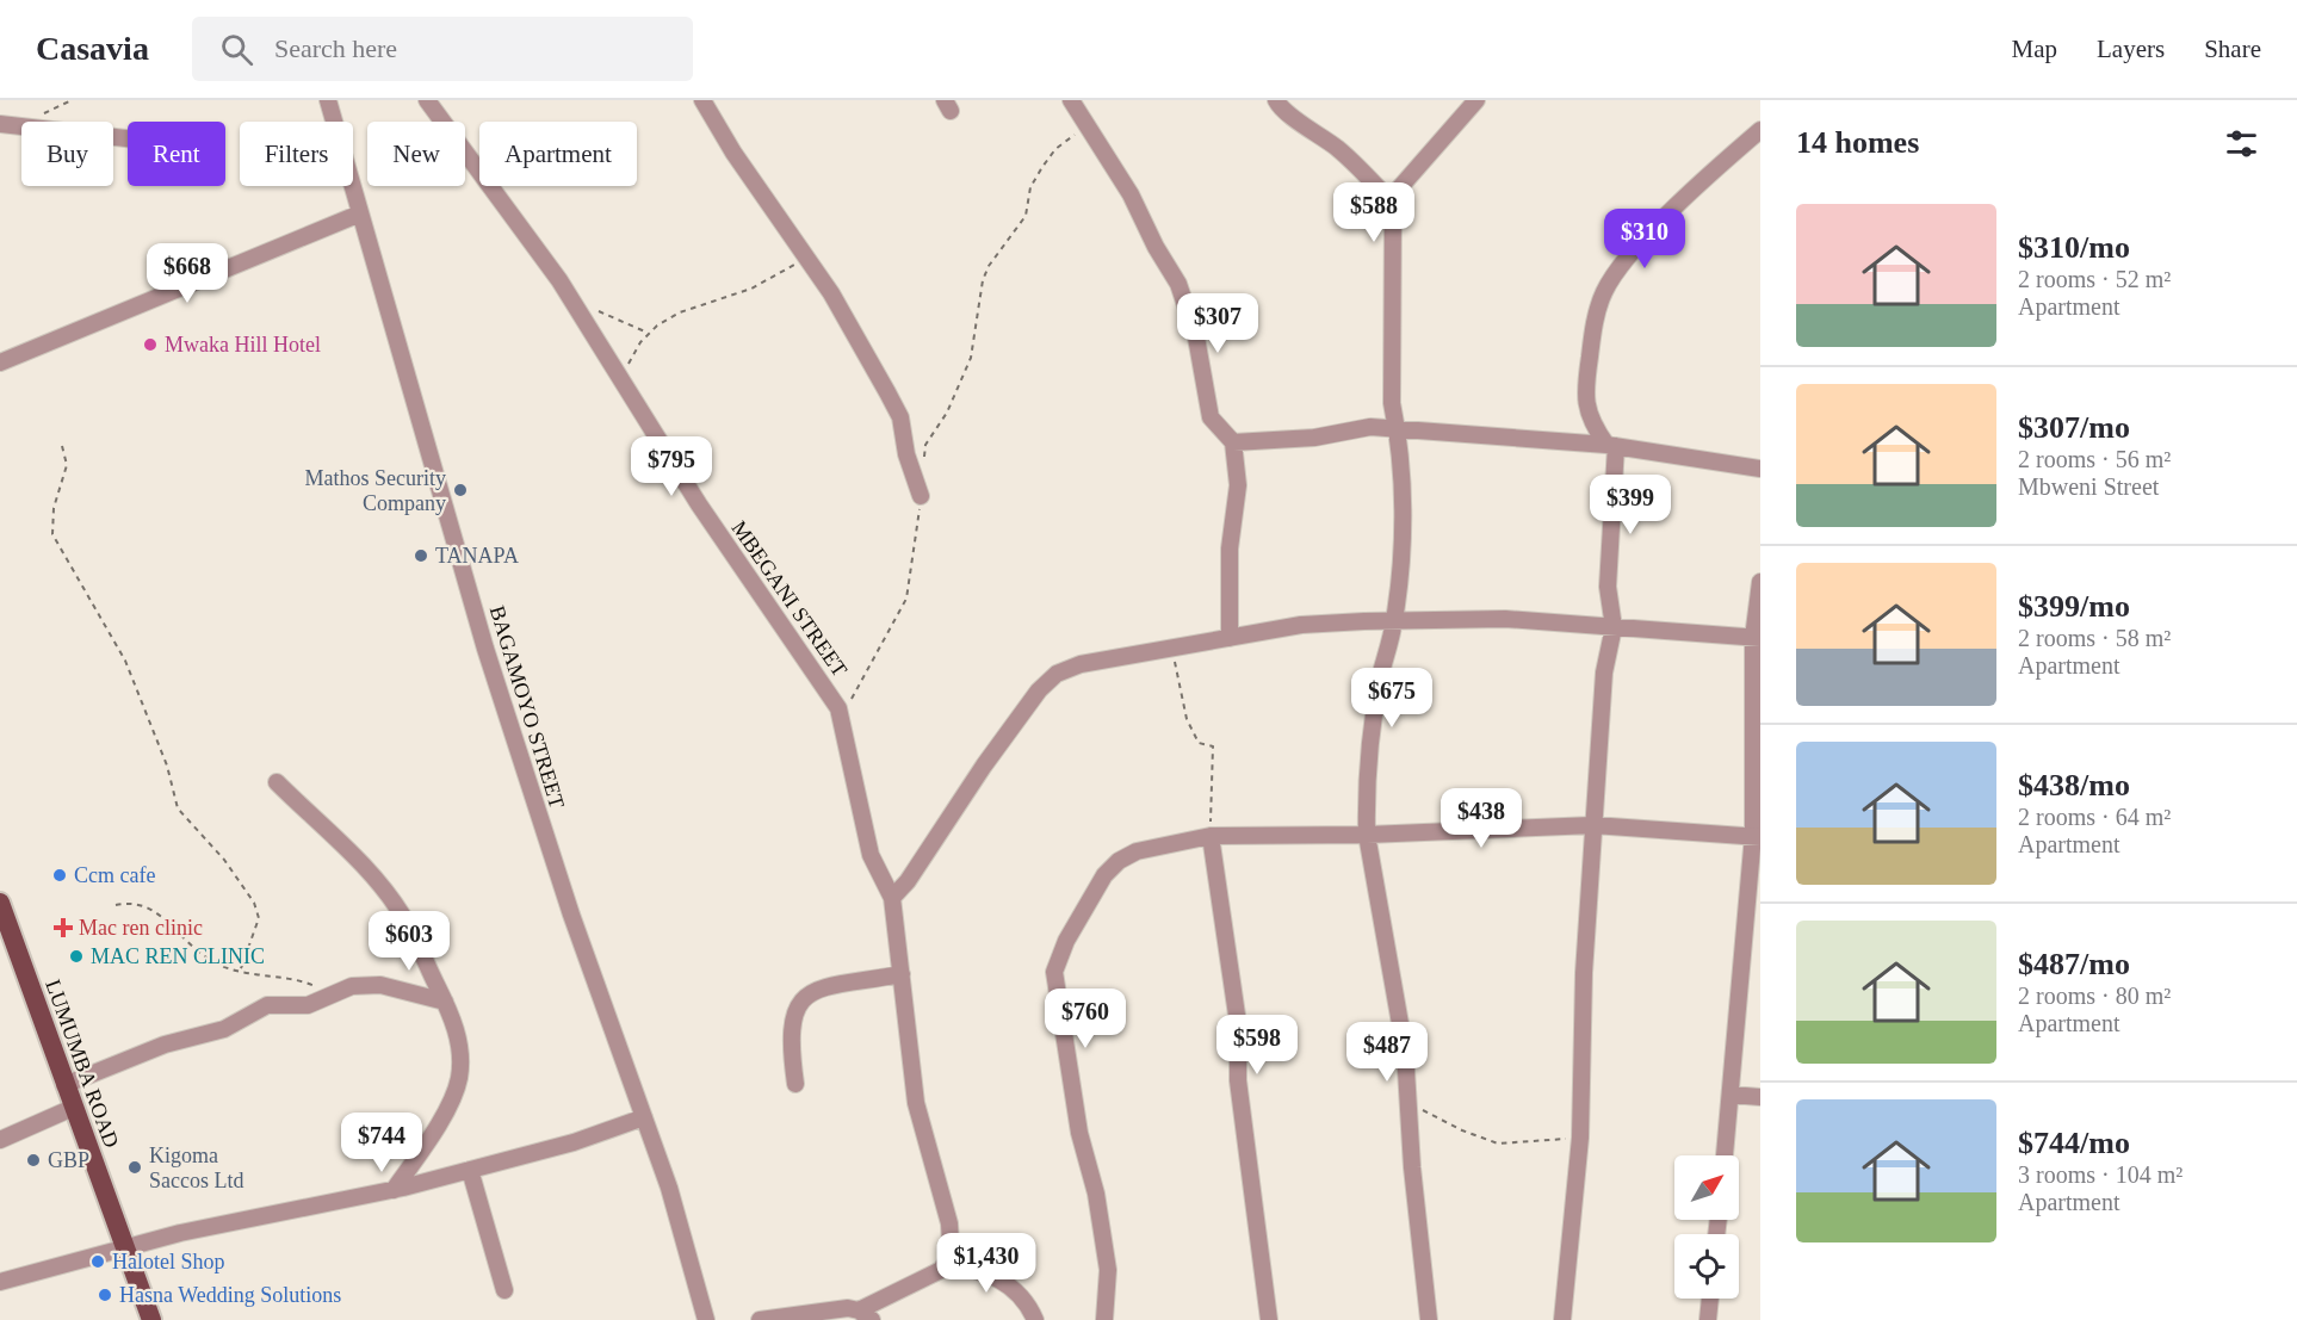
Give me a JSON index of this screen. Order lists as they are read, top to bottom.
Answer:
{
  "streets": {
    "main road": ["LUMUMBA ROAD"],
    "street": ["MBEGANI STREET", "BAGAMOYO STREET"]
  },
  "places": {
    "other": [
      "Mwaka Hill Hotel",
      "Mathos Security Company",
      "TANAPA",
      "Ccm cafe",
      "MAC REN CLINIC",
      "GBP",
      "Kigoma Saccos Ltd",
      "Halotel Shop",
      "Hasna Wedding Solutions"
    ],
    "health": ["Mac ren clinic"]
  },
  "north": "top right",
  "page": {
    "header": "Casavia",
    "search": "Search here",
    "nav": ["Map", "Layers", "Share"],
    "heading": "14 homes",
    "chip": [
      "Buy",
      "Rent",
      "Filters",
      "New",
      "Apartment"
    ],
    "price": [
      "$588",
      "$310",
      "$668",
      "$307",
      "$795",
      "$399",
      "$675",
      "$438",
      "$603",
      "$760",
      "$598",
      "$487",
      "$744",
      "$1,430"
    ],
    "list": [
      {
        "name": "$310/mo",
        "note": "2 rooms · 52 m² · Apartment"
      },
      {
        "name": "$307/mo",
        "note": "2 rooms · 56 m² · Mbweni Street"
      },
      {
        "name": "$399/mo",
        "note": "2 rooms · 58 m² · Apartment"
      },
      {
        "name": "$438/mo",
        "note": "2 rooms · 64 m² · Apartment"
      },
      {
        "name": "$487/mo",
        "note": "2 rooms · 80 m² · Apartment"
      },
      {
        "name": "$744/mo",
        "note": "3 rooms · 104 m² · Apartment"
      }
    ]
  }
}
